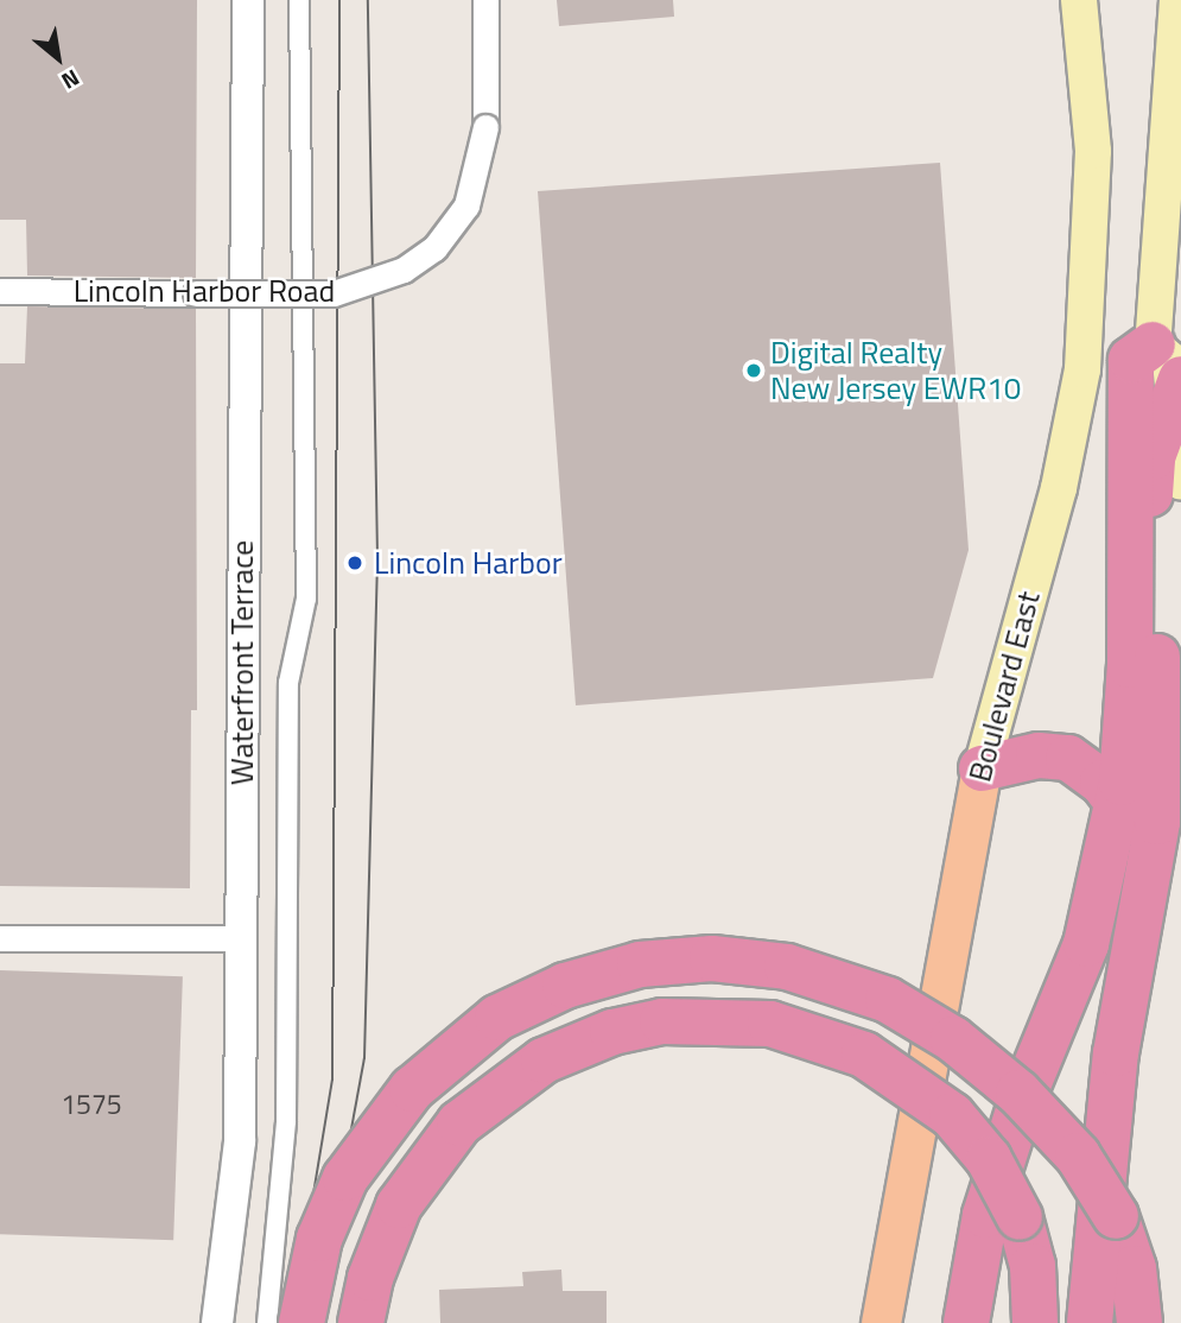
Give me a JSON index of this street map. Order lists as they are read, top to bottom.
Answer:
{
  "streets": {
    "main road": ["Boulevard East"],
    "street": ["Lincoln Harbor Road", "Waterfront Terrace"]
  },
  "places": ["Digital Realty New Jersey EWR10", "Lincoln Harbor"],
  "house_numbers": ["1575"],
  "north": "bottom right"
}
